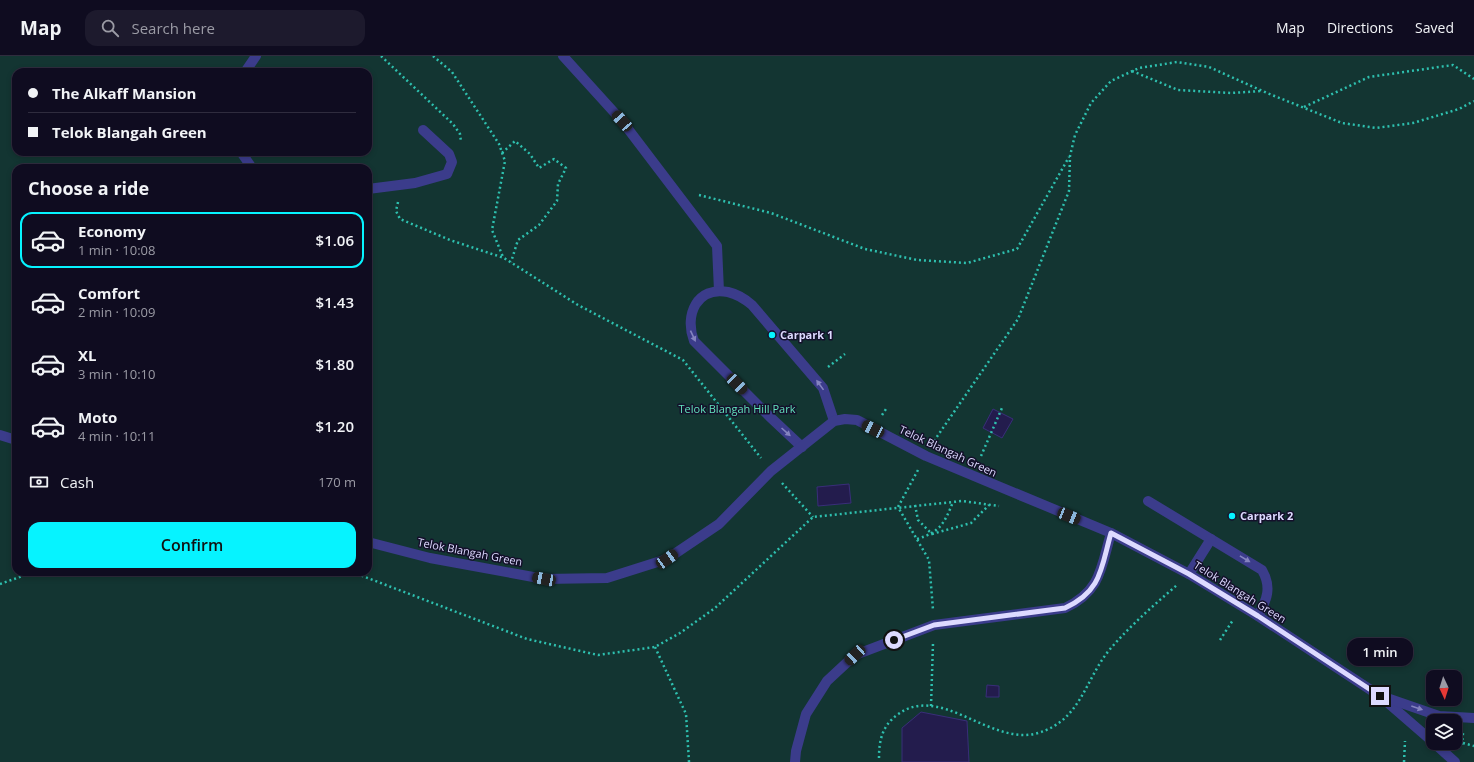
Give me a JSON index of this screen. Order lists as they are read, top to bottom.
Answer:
{
  "streets": {
    "street": ["Telok Blangah Green"]
  },
  "parks": ["Telok Blangah Hill Park"],
  "places": ["Carpark 1", "Carpark 2"],
  "north": "bottom",
  "page": {
    "header": "Map",
    "search": "Search here",
    "nav": ["Map", "Directions", "Saved"],
    "banner": ["The Alkaff Mansion", "Telok Blangah Green"],
    "heading": "Choose a ride",
    "list": [
      {
        "name": "Economy",
        "note": "1 min · 10:08",
        "value": "$1.06"
      },
      {
        "name": "Comfort",
        "note": "2 min · 10:09",
        "value": "$1.43"
      },
      {
        "name": "XL",
        "note": "3 min · 10:10",
        "value": "$1.80"
      },
      {
        "name": "Moto",
        "note": "4 min · 10:11",
        "value": "$1.20"
      }
    ],
    "pay": ["Cash", "170 m"],
    "buttons": "Confirm",
    "bubble": "1 min"
  }
}
